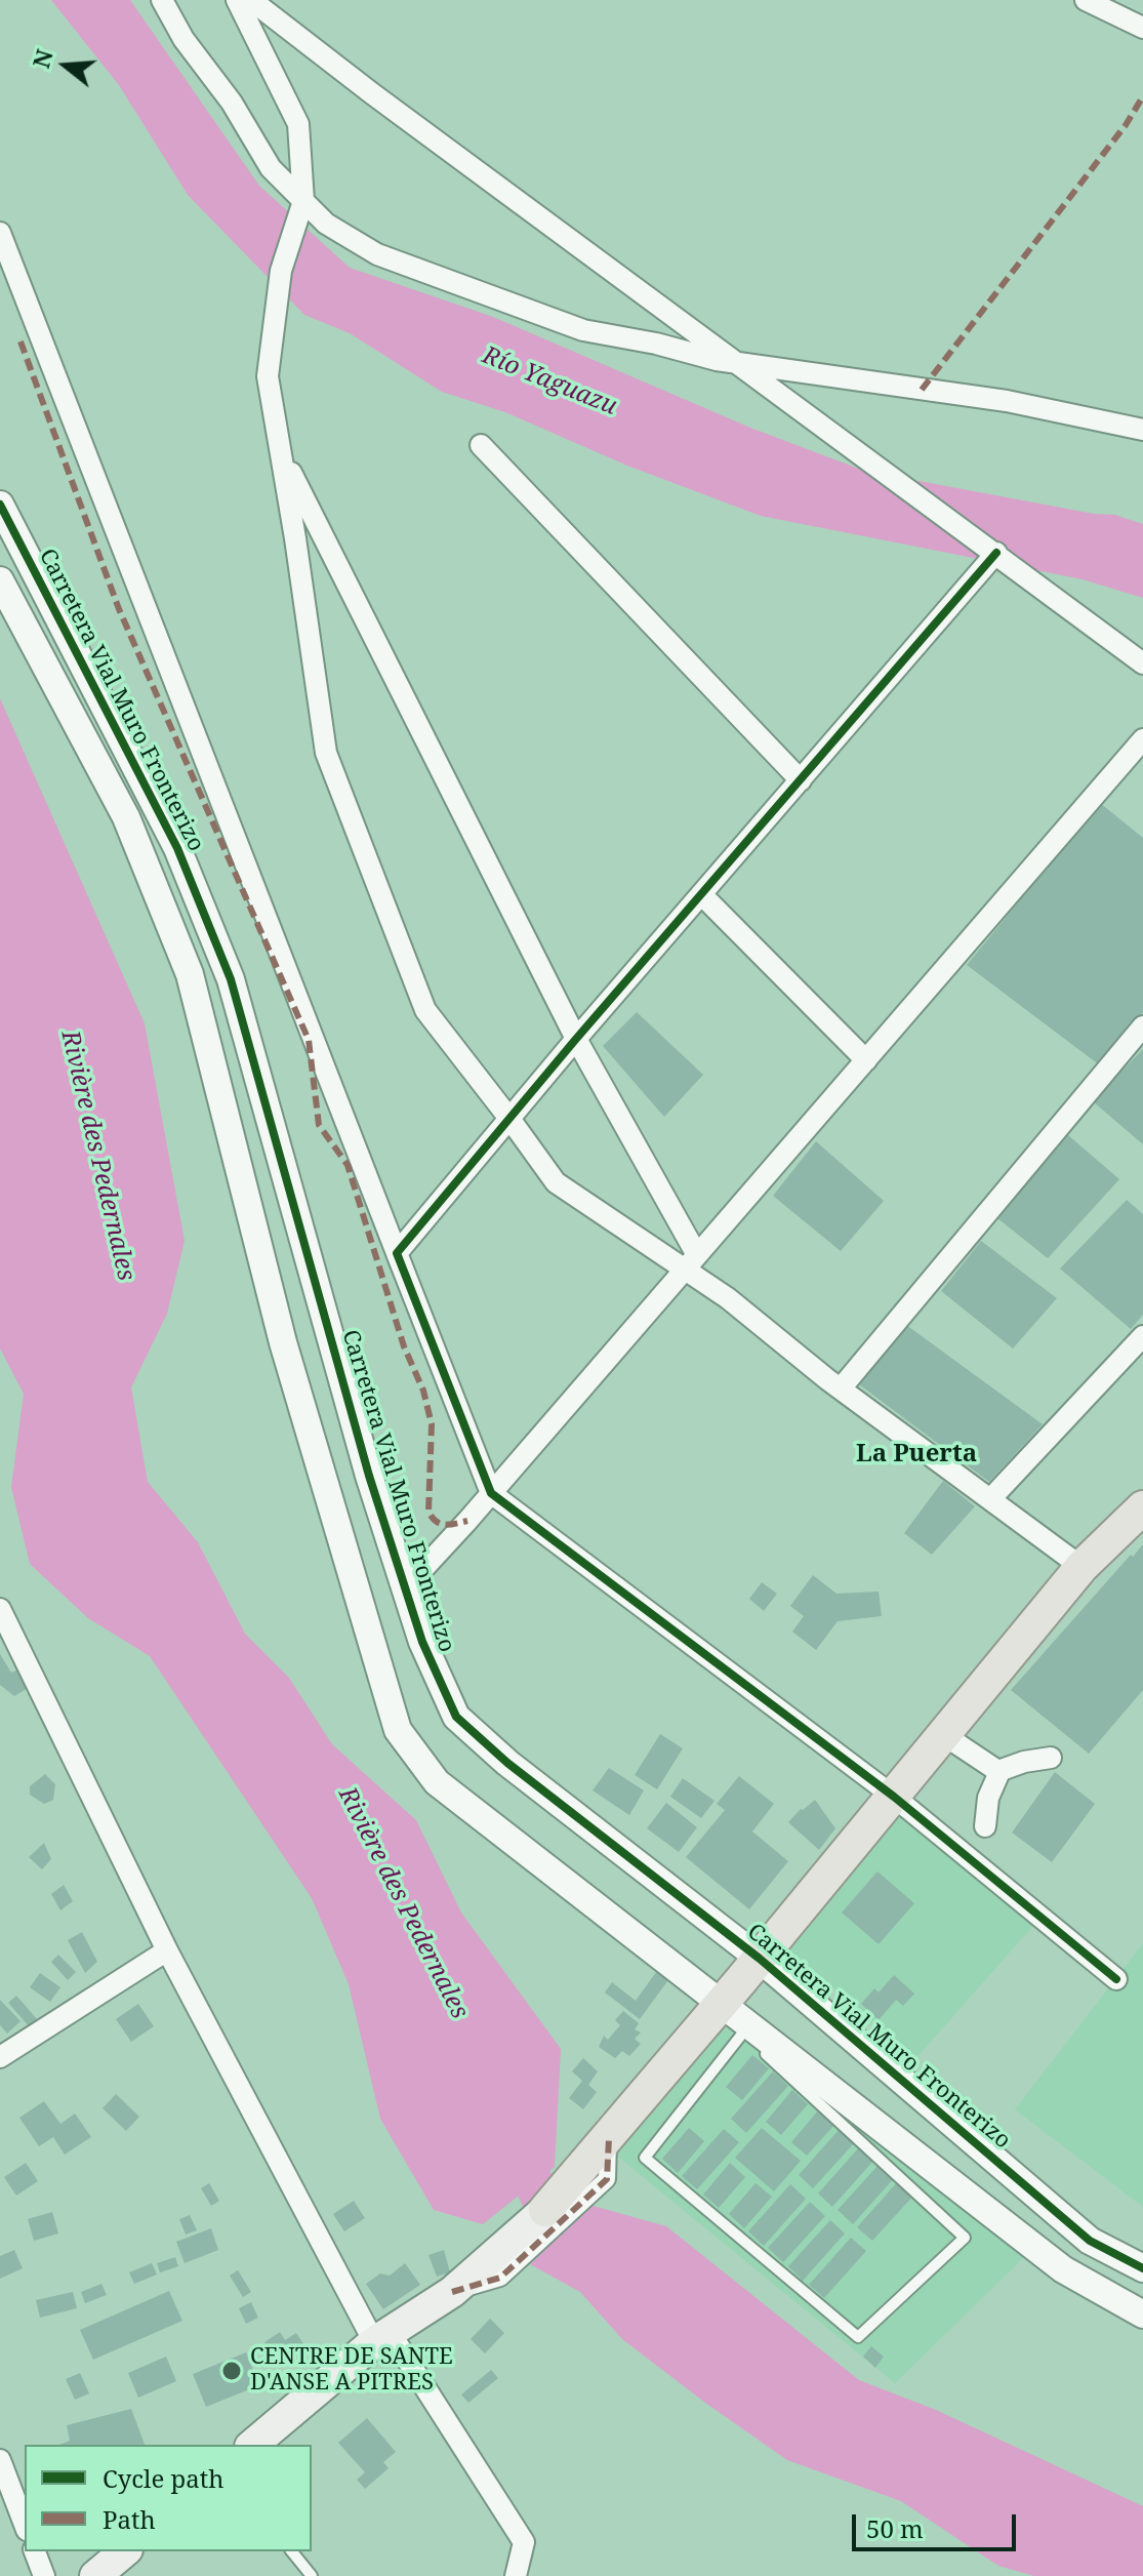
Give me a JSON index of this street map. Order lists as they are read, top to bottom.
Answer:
{
  "streets": {
    "street": ["Carretera Vial Muro Fronterizo"]
  },
  "districts": ["La Puerta"],
  "water": ["Río Yaguazu", "Rivière des Pedernales"],
  "places": ["CENTRE DE SANTE D'ANSE A PITRES"],
  "legend": ["Cycle path", "Path"],
  "scale_bar": "50 m",
  "north": "left"
}
